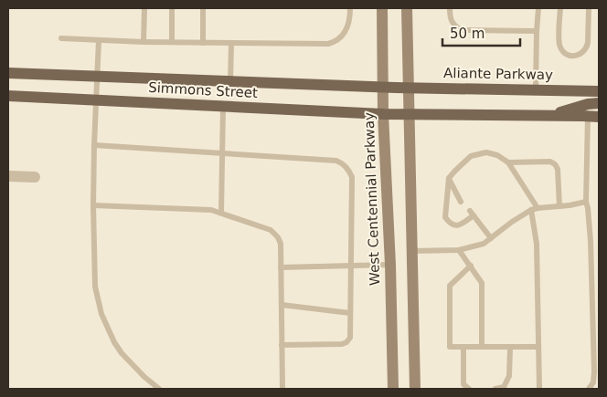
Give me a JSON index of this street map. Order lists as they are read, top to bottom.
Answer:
{
  "streets": {
    "main road": ["Aliante Parkway", "Simmons Street", "West Centennial Parkway"]
  },
  "crossings": [
    ["Aliante Parkway", "Simmons Street"],
    ["Simmons Street", "West Centennial Parkway"]
  ],
  "scale_bar": "50 m"
}
